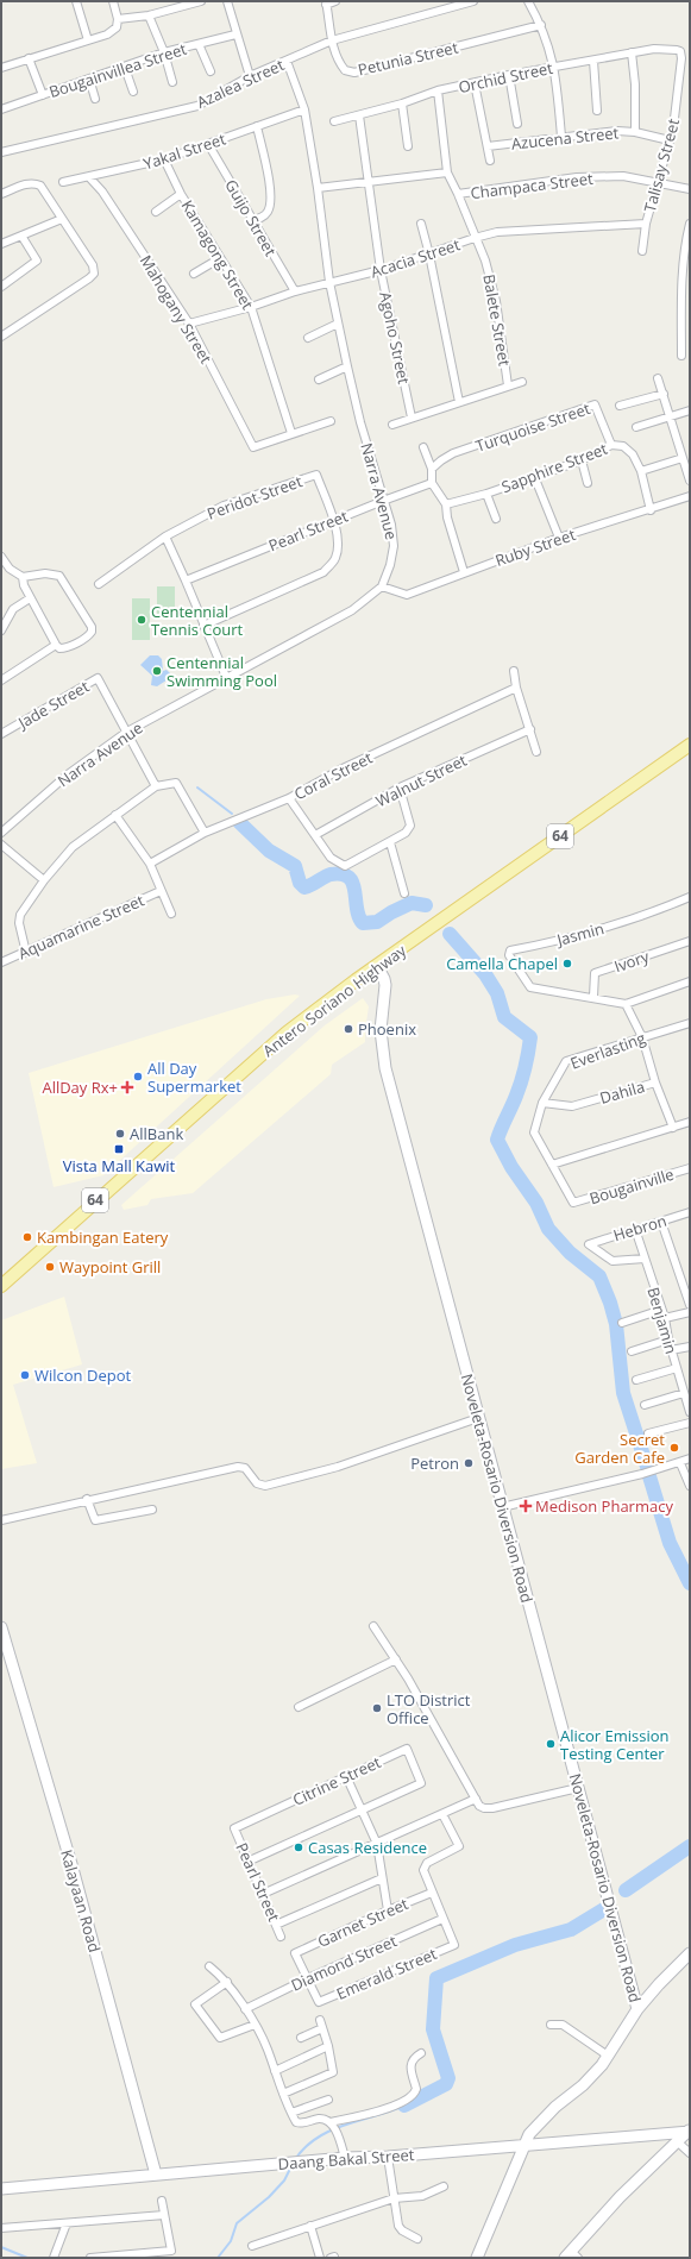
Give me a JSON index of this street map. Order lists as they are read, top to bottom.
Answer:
{
  "streets": {
    "main road": [
      "64",
      "Antero Soriano Highway",
      "Noveleta-Rosario Diversion Road",
      "Kalayaan Road",
      "Daang Bakal Street"
    ],
    "street": [
      "Petunia Street",
      "Bougainvillea Street",
      "Orchid Street",
      "Azalea Street",
      "Azucena Street",
      "Yakal Street",
      "Talisay Street",
      "Champaca Street",
      "Guijo Street",
      "Kamagong Street",
      "Acacia Street",
      "Mahogany Street",
      "Balete Street",
      "Agoho Street",
      "Turquoise Street",
      "Sapphire Street",
      "Narra Avenue",
      "Peridot Street",
      "Pearl Street",
      "Ruby Street",
      "Jade Street",
      "Coral Street",
      "Walnut Street",
      "Aquamarine Street",
      "Jasmin",
      "Ivory",
      "Everlasting",
      "Dahila",
      "Bougainville",
      "Hebron",
      "Benjamin",
      "Citrine Street",
      "Garnet Street",
      "Diamond Street",
      "Emerald Street"
    ]
  },
  "crossings": [
    ["Petunia Street", "Azalea Street"],
    ["Orchid Street", "Talisay Street"],
    ["Orchid Street", "Balete Street"],
    ["Orchid Street", "Agoho Street"],
    ["Azalea Street", "Narra Avenue"],
    ["Azucena Street", "Talisay Street"],
    ["Yakal Street", "Guijo Street"],
    ["Yakal Street", "Kamagong Street"],
    ["Yakal Street", "Mahogany Street"],
    ["Yakal Street", "Narra Avenue"],
    ["Talisay Street", "Champaca Street"],
    ["Talisay Street", "Acacia Street"],
    ["Champaca Street", "Balete Street"],
    ["Guijo Street", "Acacia Street"],
    ["Kamagong Street", "Acacia Street"],
    ["Kamagong Street", "Mahogany Street"],
    ["Acacia Street", "Mahogany Street"],
    ["Acacia Street", "Balete Street"],
    ["Acacia Street", "Agoho Street"],
    ["Acacia Street", "Narra Avenue"],
    ["Turquoise Street", "Sapphire Street"],
    ["Sapphire Street", "Ruby Street"],
    ["Narra Avenue", "Pearl Street"],
    ["Narra Avenue", "Ruby Street"],
    ["Narra Avenue", "Jade Street"],
    ["Peridot Street", "Pearl Street"],
    ["Pearl Street", "Citrine Street"],
    ["Jasmin", "Ivory"],
    ["Antero Soriano Highway", "Noveleta-Rosario Diversion Road"],
    ["Everlasting", "Dahila"],
    ["Everlasting", "Bougainville"],
    ["Hebron", "Benjamin"],
    ["Kalayaan Road", "Daang Bakal Street"],
    ["Garnet Street", "Diamond Street"],
    ["Garnet Street", "Emerald Street"],
    ["Diamond Street", "Emerald Street"]
  ],
  "places": {
    "other": [
      "Centennial Tennis Court",
      "Centennial Swimming Pool",
      "Camella Chapel",
      "Phoenix",
      "All Day Supermarket",
      "AllBank",
      "Kambingan Eatery",
      "Waypoint Grill",
      "Wilcon Depot",
      "Secret Garden Cafe",
      "Petron",
      "LTO District Office",
      "Alicor Emission Testing Center",
      "Casas Residence"
    ],
    "health": ["AllDay Rx+", "Medison Pharmacy"],
    "transit": ["Vista Mall Kawit"]
  }
}
